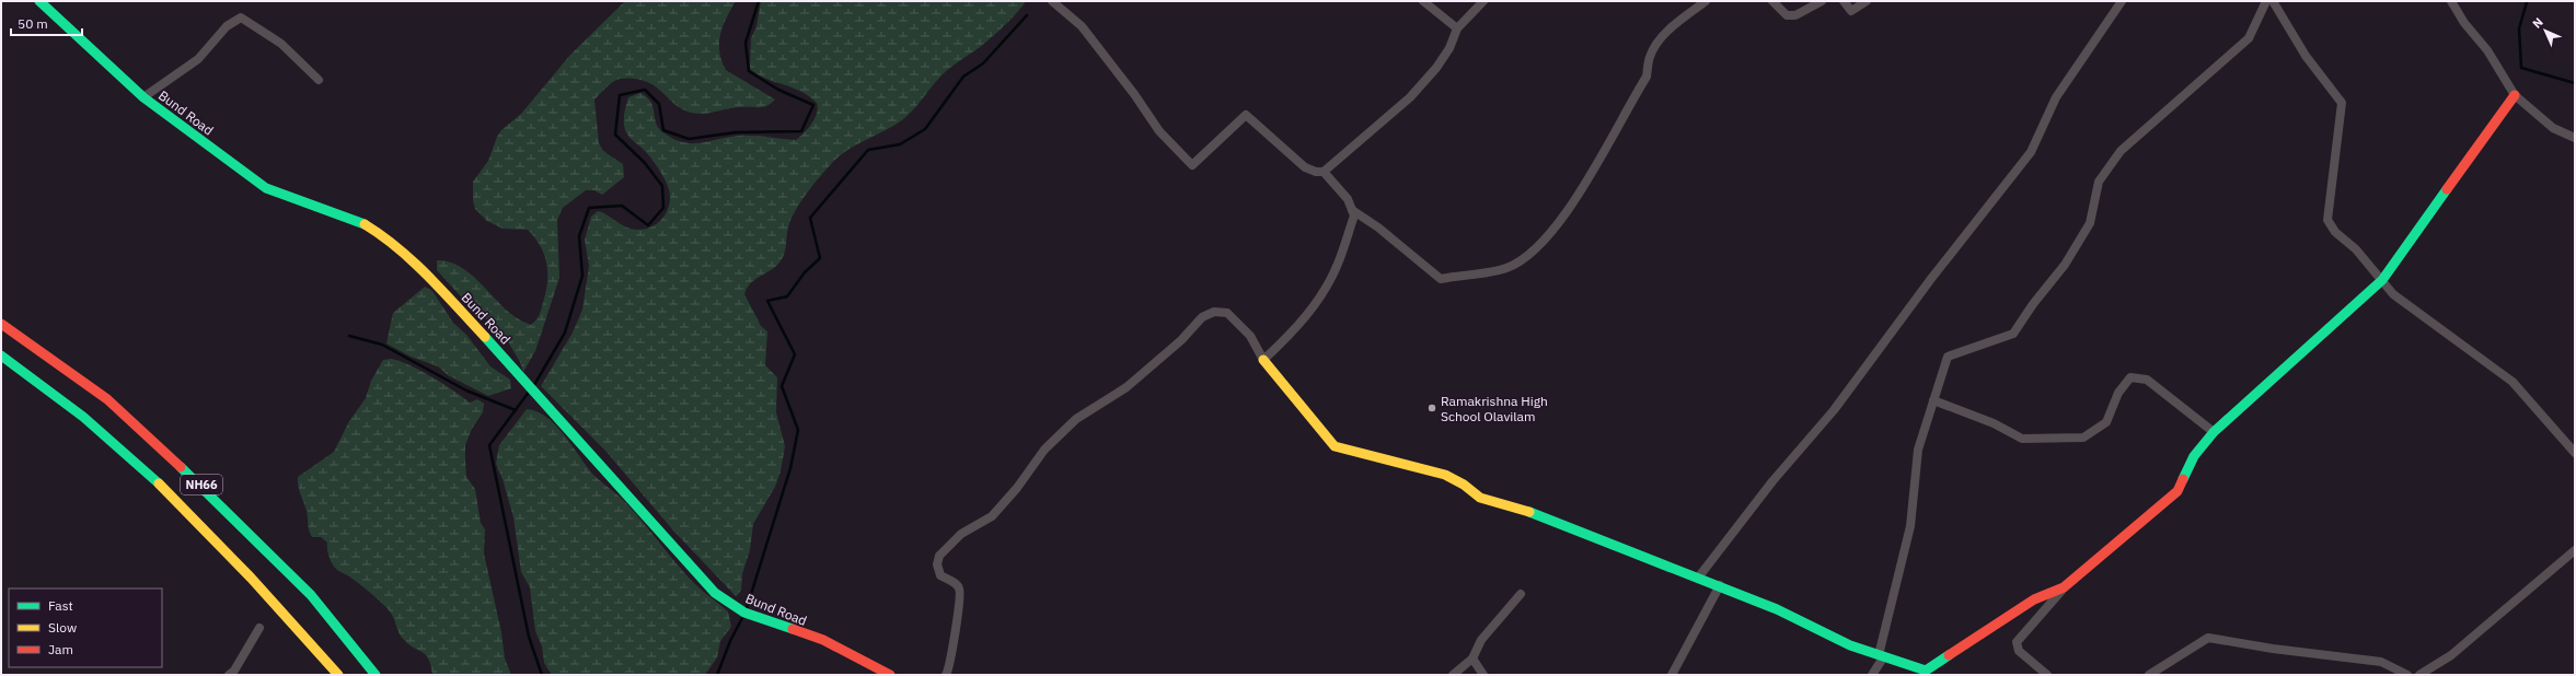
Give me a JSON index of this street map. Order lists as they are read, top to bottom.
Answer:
{
  "streets": {
    "main road": ["Bund Road", "NH66"]
  },
  "places": ["Ramakrishna High School Olavilam"],
  "legend": ["Fast", "Slow", "Jam"],
  "scale_bar": "50 m",
  "north": "top left"
}
